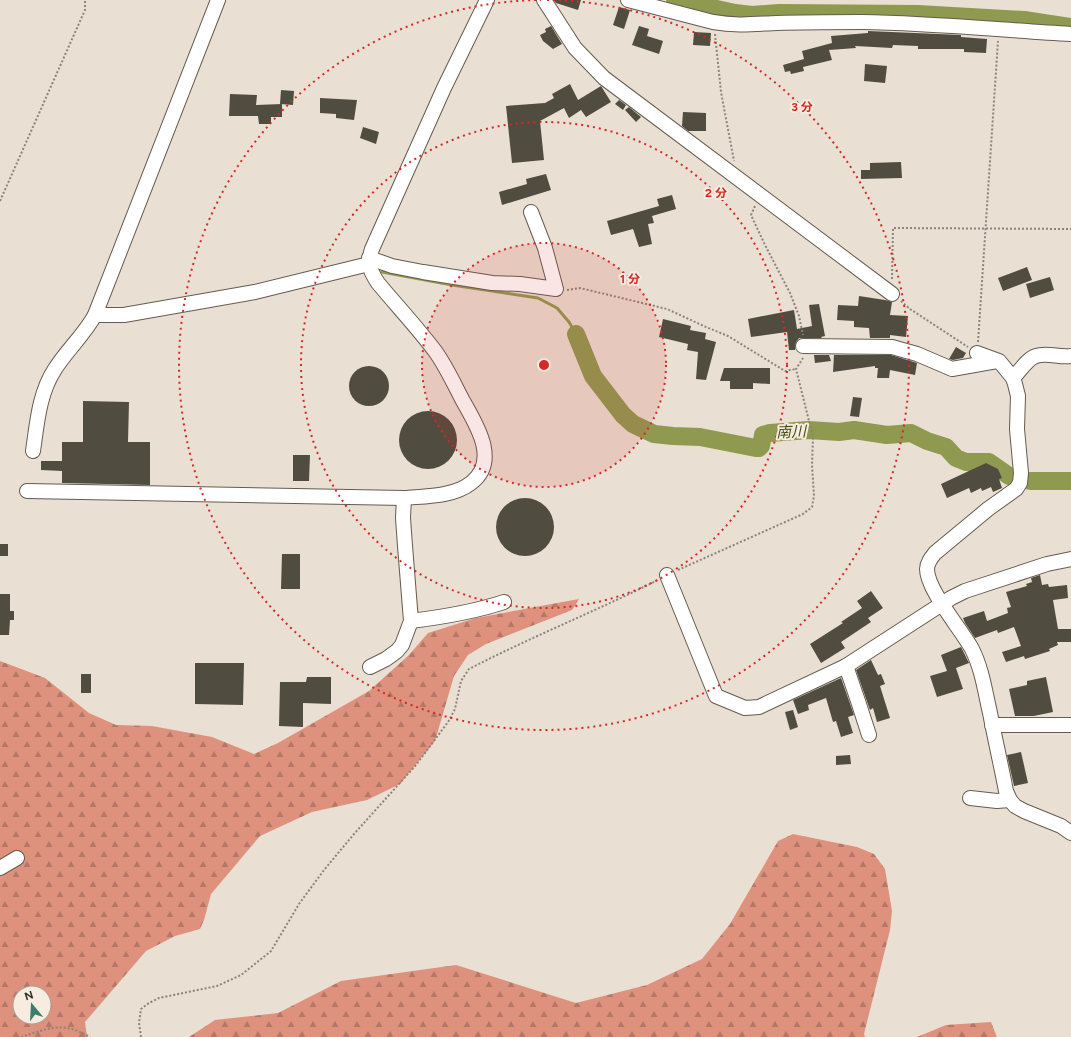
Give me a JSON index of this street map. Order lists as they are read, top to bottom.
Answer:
{
  "water": ["南川"],
  "north": "top",
  "rings": ["3 分", "2 分", "1 分"]
}
